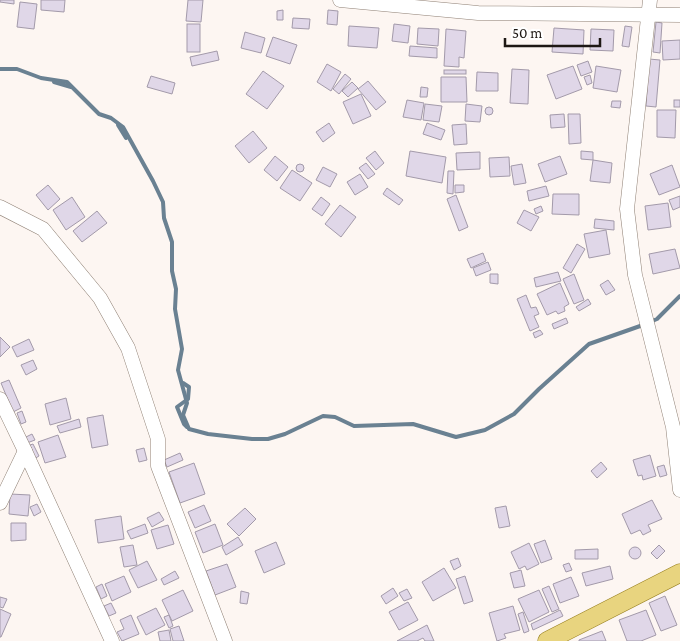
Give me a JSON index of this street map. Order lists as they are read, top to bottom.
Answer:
{
  "scale_bar": "50 m"
}
